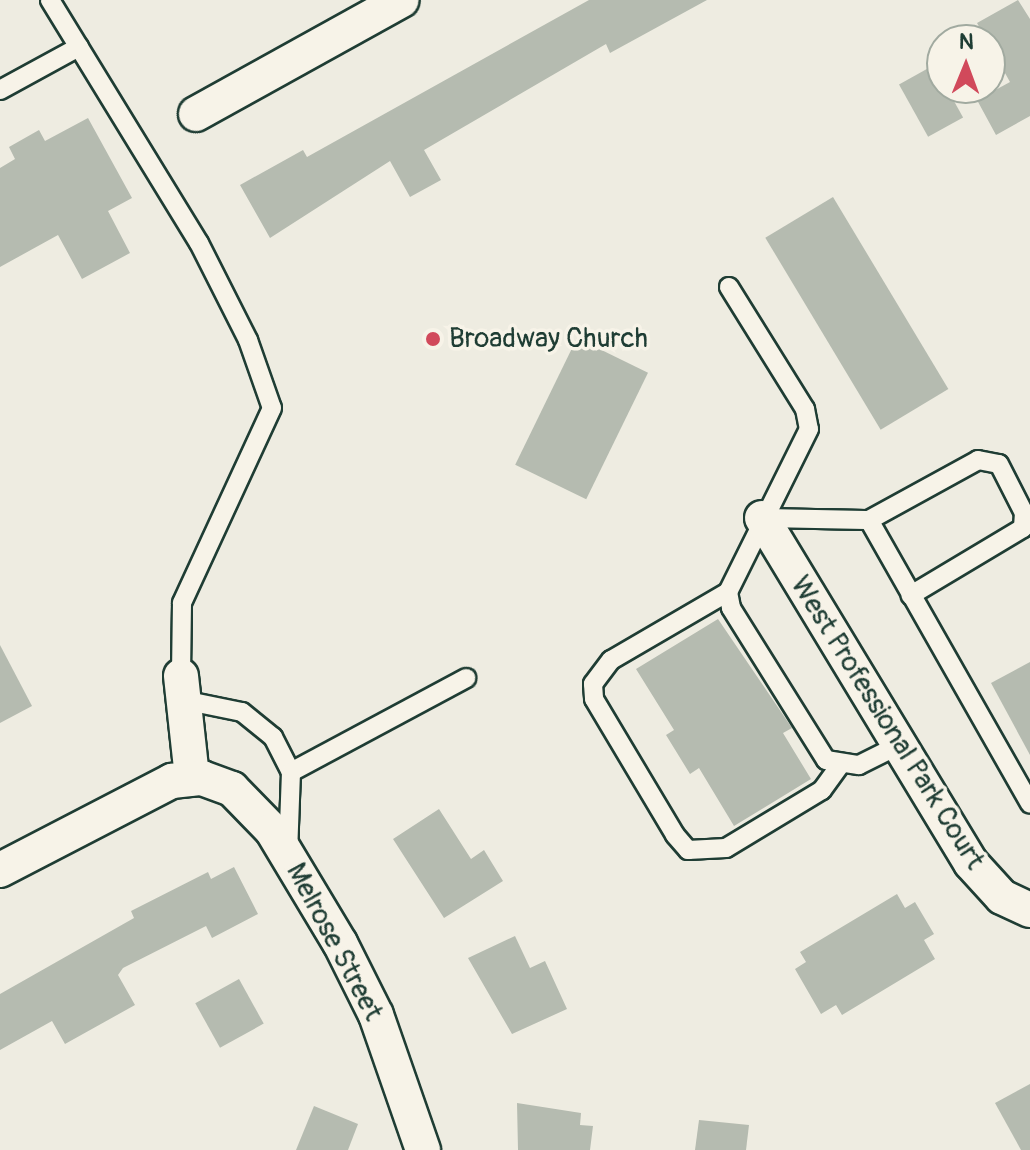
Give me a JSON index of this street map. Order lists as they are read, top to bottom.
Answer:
{
  "streets": {
    "street": ["West Professional Park Court", "Melrose Street"]
  },
  "places": ["Broadway Church"],
  "north": "top"
}
